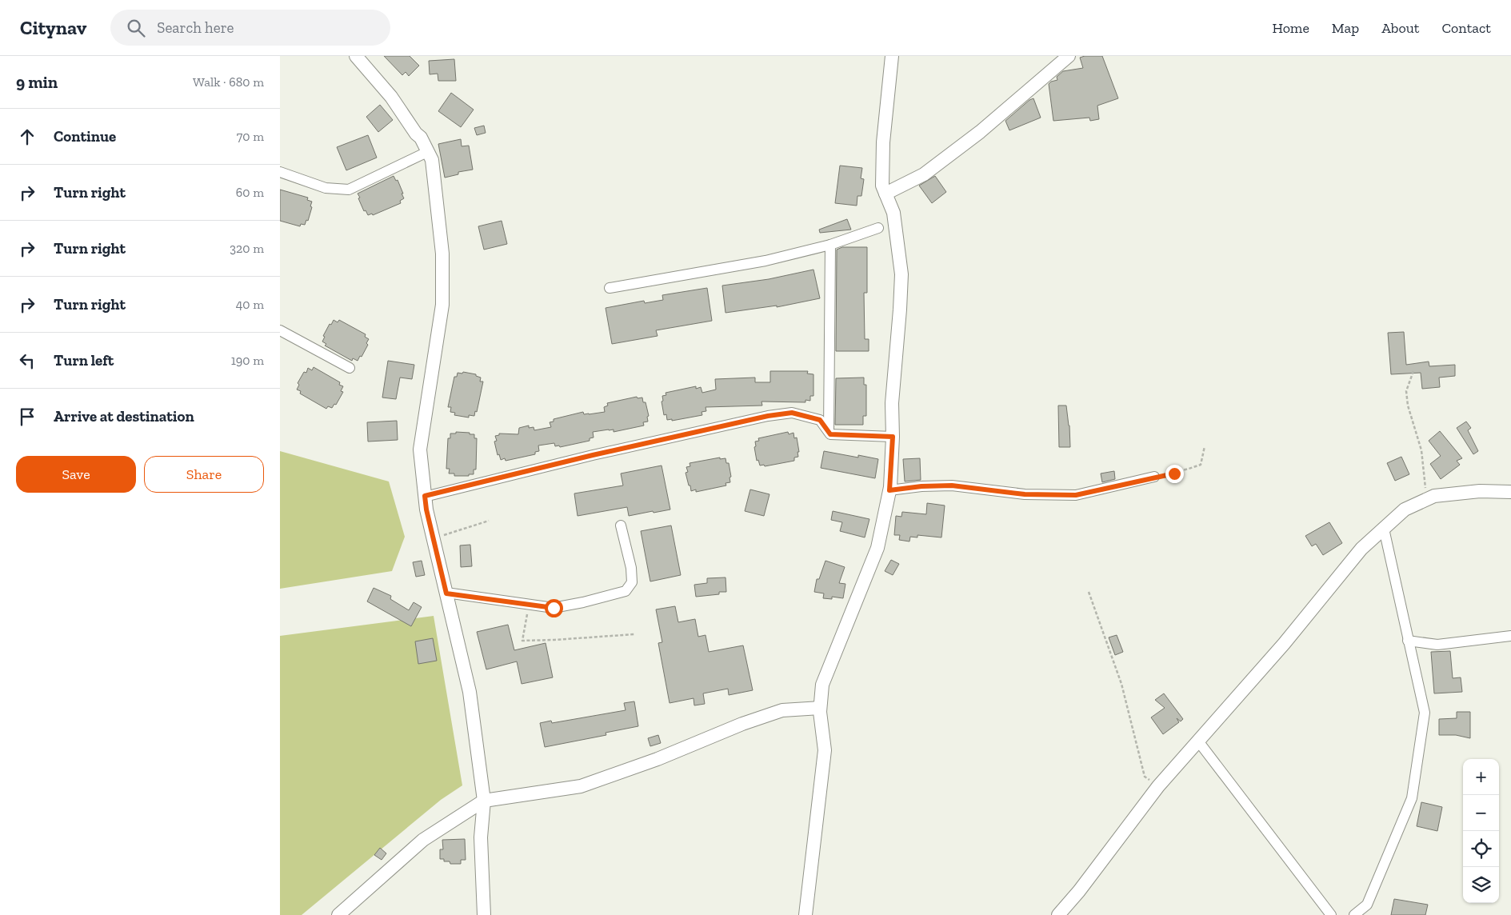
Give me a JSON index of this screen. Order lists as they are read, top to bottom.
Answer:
{
  "page": {
    "header": "Citynav",
    "search": "Search here",
    "nav": [
      "Home",
      "Map",
      "About",
      "Contact"
    ],
    "heading": ["9 min", "Walk · 680 m"],
    "list": [
      ["Continue", "70 m"],
      ["Turn right", "60 m"],
      ["Turn right", "320 m"],
      ["Turn right", "40 m"],
      ["Turn left", "190 m"],
      "Arrive at destination"
    ],
    "buttons": ["Save", "Share"],
    "map_buttons": ["+", "−"]
  }
}
